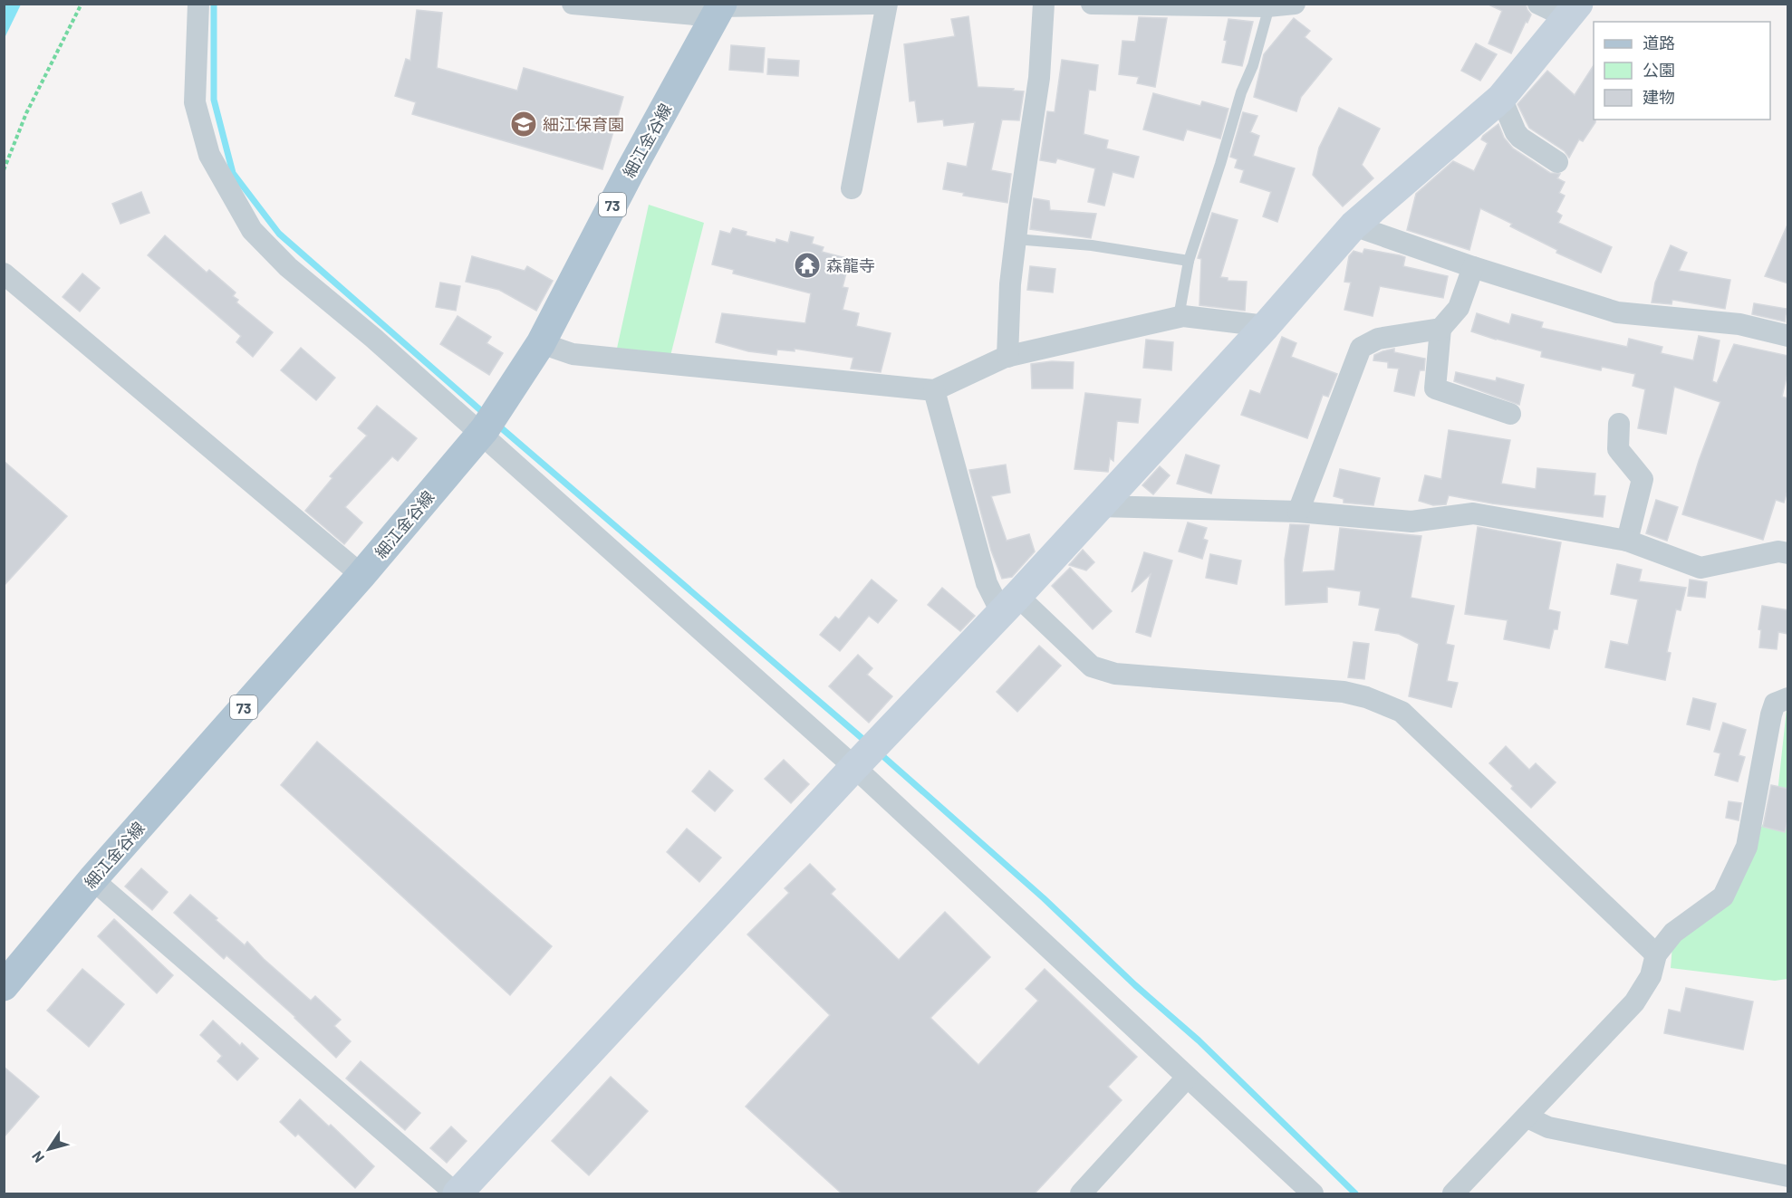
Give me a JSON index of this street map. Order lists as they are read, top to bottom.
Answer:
{
  "streets": {
    "main road": ["細江金谷線", "73"]
  },
  "places": {
    "school or university": ["細江保育園"],
    "temple": ["森龍寺"]
  },
  "legend": ["道路", "公園", "建物"],
  "north": "bottom left"
}
